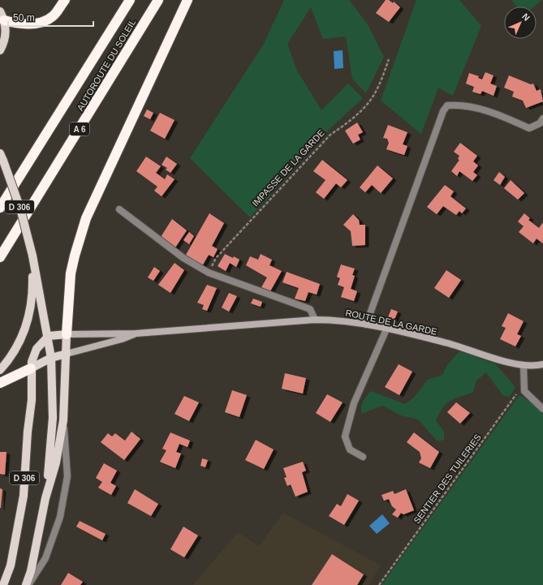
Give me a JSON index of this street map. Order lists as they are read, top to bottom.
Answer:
{
  "streets": {
    "highway": ["AUTOROUTE DU SOLEIL", "A 6"],
    "main road": ["D 306"],
    "street": ["ROUTE DE LA GARDE"],
    "path": ["IMPASSE DE LA GARDE", "SENTIER DES TUILERIES"]
  },
  "crossings": [
    ["D 306", "ROUTE DE LA GARDE"]
  ],
  "scale_bar": "50 m",
  "north": "top right"
}
